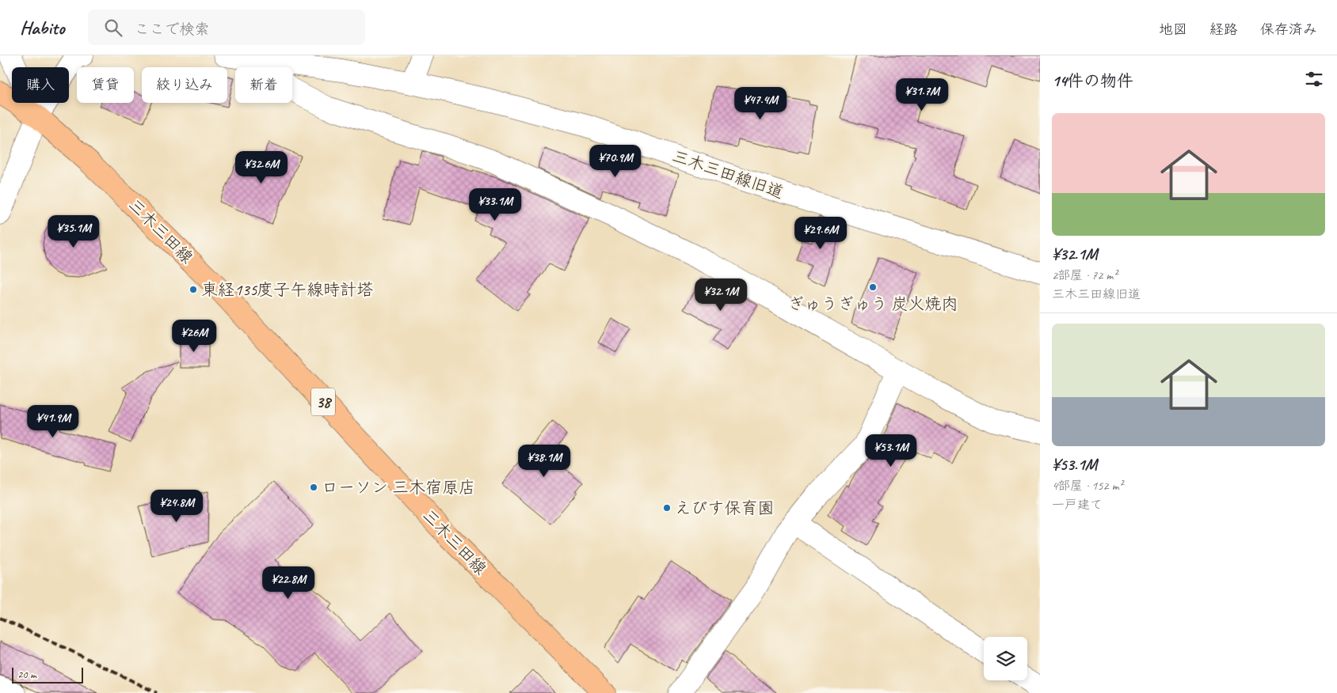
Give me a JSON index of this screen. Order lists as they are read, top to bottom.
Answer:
{
  "streets": {
    "main road": ["三木三田線", "38"],
    "street": ["三木三田線旧道"]
  },
  "places": [
    "ぎゅうぎゅう 炭火焼肉",
    "東経135度子午線時計塔",
    "ローソン 三木宿原店",
    "えびす保育園"
  ],
  "scale_bar": "20 m",
  "page": {
    "header": "Habito",
    "search": "ここで検索",
    "nav": ["地図", "経路", "保存済み"],
    "heading": "14件の物件",
    "chip": [
      "購入",
      "賃貸",
      "絞り込み",
      "新着"
    ],
    "price": [
      "¥31.7M",
      "¥47.4M",
      "¥70.9M",
      "¥32.6M",
      "¥33.1M",
      "¥35.1M",
      "¥29.6M",
      "¥32.1M",
      "¥26M",
      "¥41.9M",
      "¥53.1M",
      "¥38.1M",
      "¥24.8M",
      "¥22.8M"
    ],
    "list": [
      {
        "name": "¥32.1M",
        "note": "2部屋 · 72 m² · 三木三田線旧道"
      },
      {
        "name": "¥53.1M",
        "note": "4部屋 · 152 m² · 一戸建て"
      }
    ],
    "scale": "20 m"
  }
}
